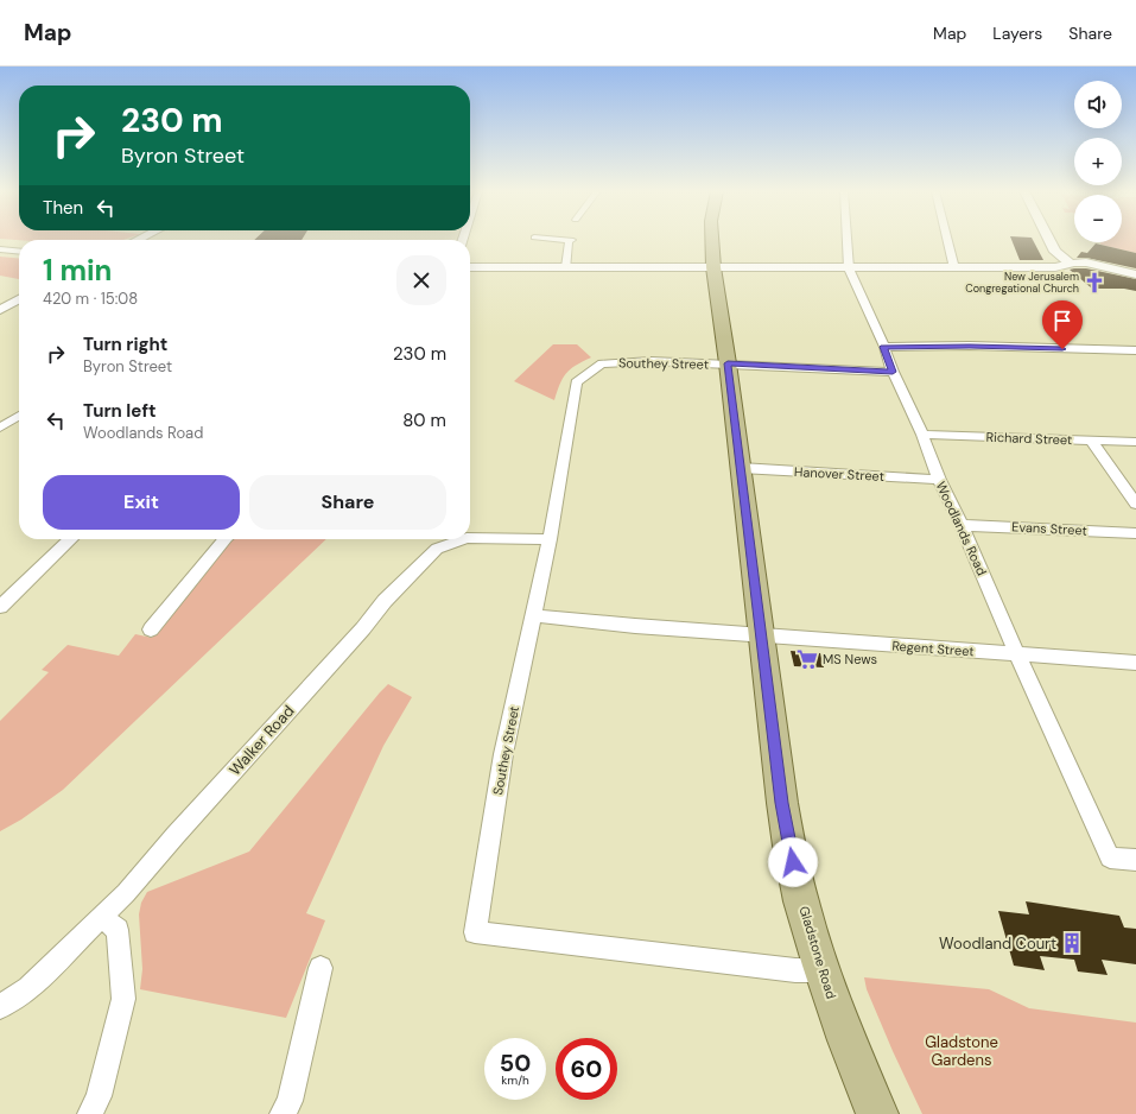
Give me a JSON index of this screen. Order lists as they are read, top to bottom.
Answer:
{
  "streets": {
    "main road": ["Gladstone Road"],
    "street": [
      "Southey Street",
      "Richard Street",
      "Hanover Street",
      "Woodlands Road",
      "Evans Street",
      "Regent Street",
      "Walker Road"
    ]
  },
  "crossings": [
    ["Southey Street", "Woodlands Road"],
    ["Southey Street", "Regent Street"],
    ["Southey Street", "Walker Road"],
    ["Southey Street", "Gladstone Road"],
    ["Richard Street", "Woodlands Road"],
    ["Hanover Street", "Woodlands Road"],
    ["Hanover Street", "Gladstone Road"],
    ["Woodlands Road", "Evans Street"],
    ["Woodlands Road", "Regent Street"],
    ["Regent Street", "Gladstone Road"]
  ],
  "parks": ["Gladstone Gardens"],
  "places": {
    "church": ["New Jerusalem Congregational Church"],
    "supermarket": ["MS News"],
    "building": ["Woodland Court"]
  },
  "page": {
    "header": "Map",
    "nav": ["Map", "Layers", "Share"],
    "map_buttons": ["+", "−"],
    "turn": ["230 m", "Byron Street"],
    "then": "Then",
    "heading": ["1 min", "420 m · 15:08"],
    "list": [
      {
        "name": "Turn right",
        "note": "Byron Street",
        "value": "230 m"
      },
      {
        "name": "Turn left",
        "note": "Woodlands Road",
        "value": "80 m"
      }
    ],
    "buttons": ["Exit", "Share"],
    "speed": "50 km/h",
    "limit": "60"
  }
}
